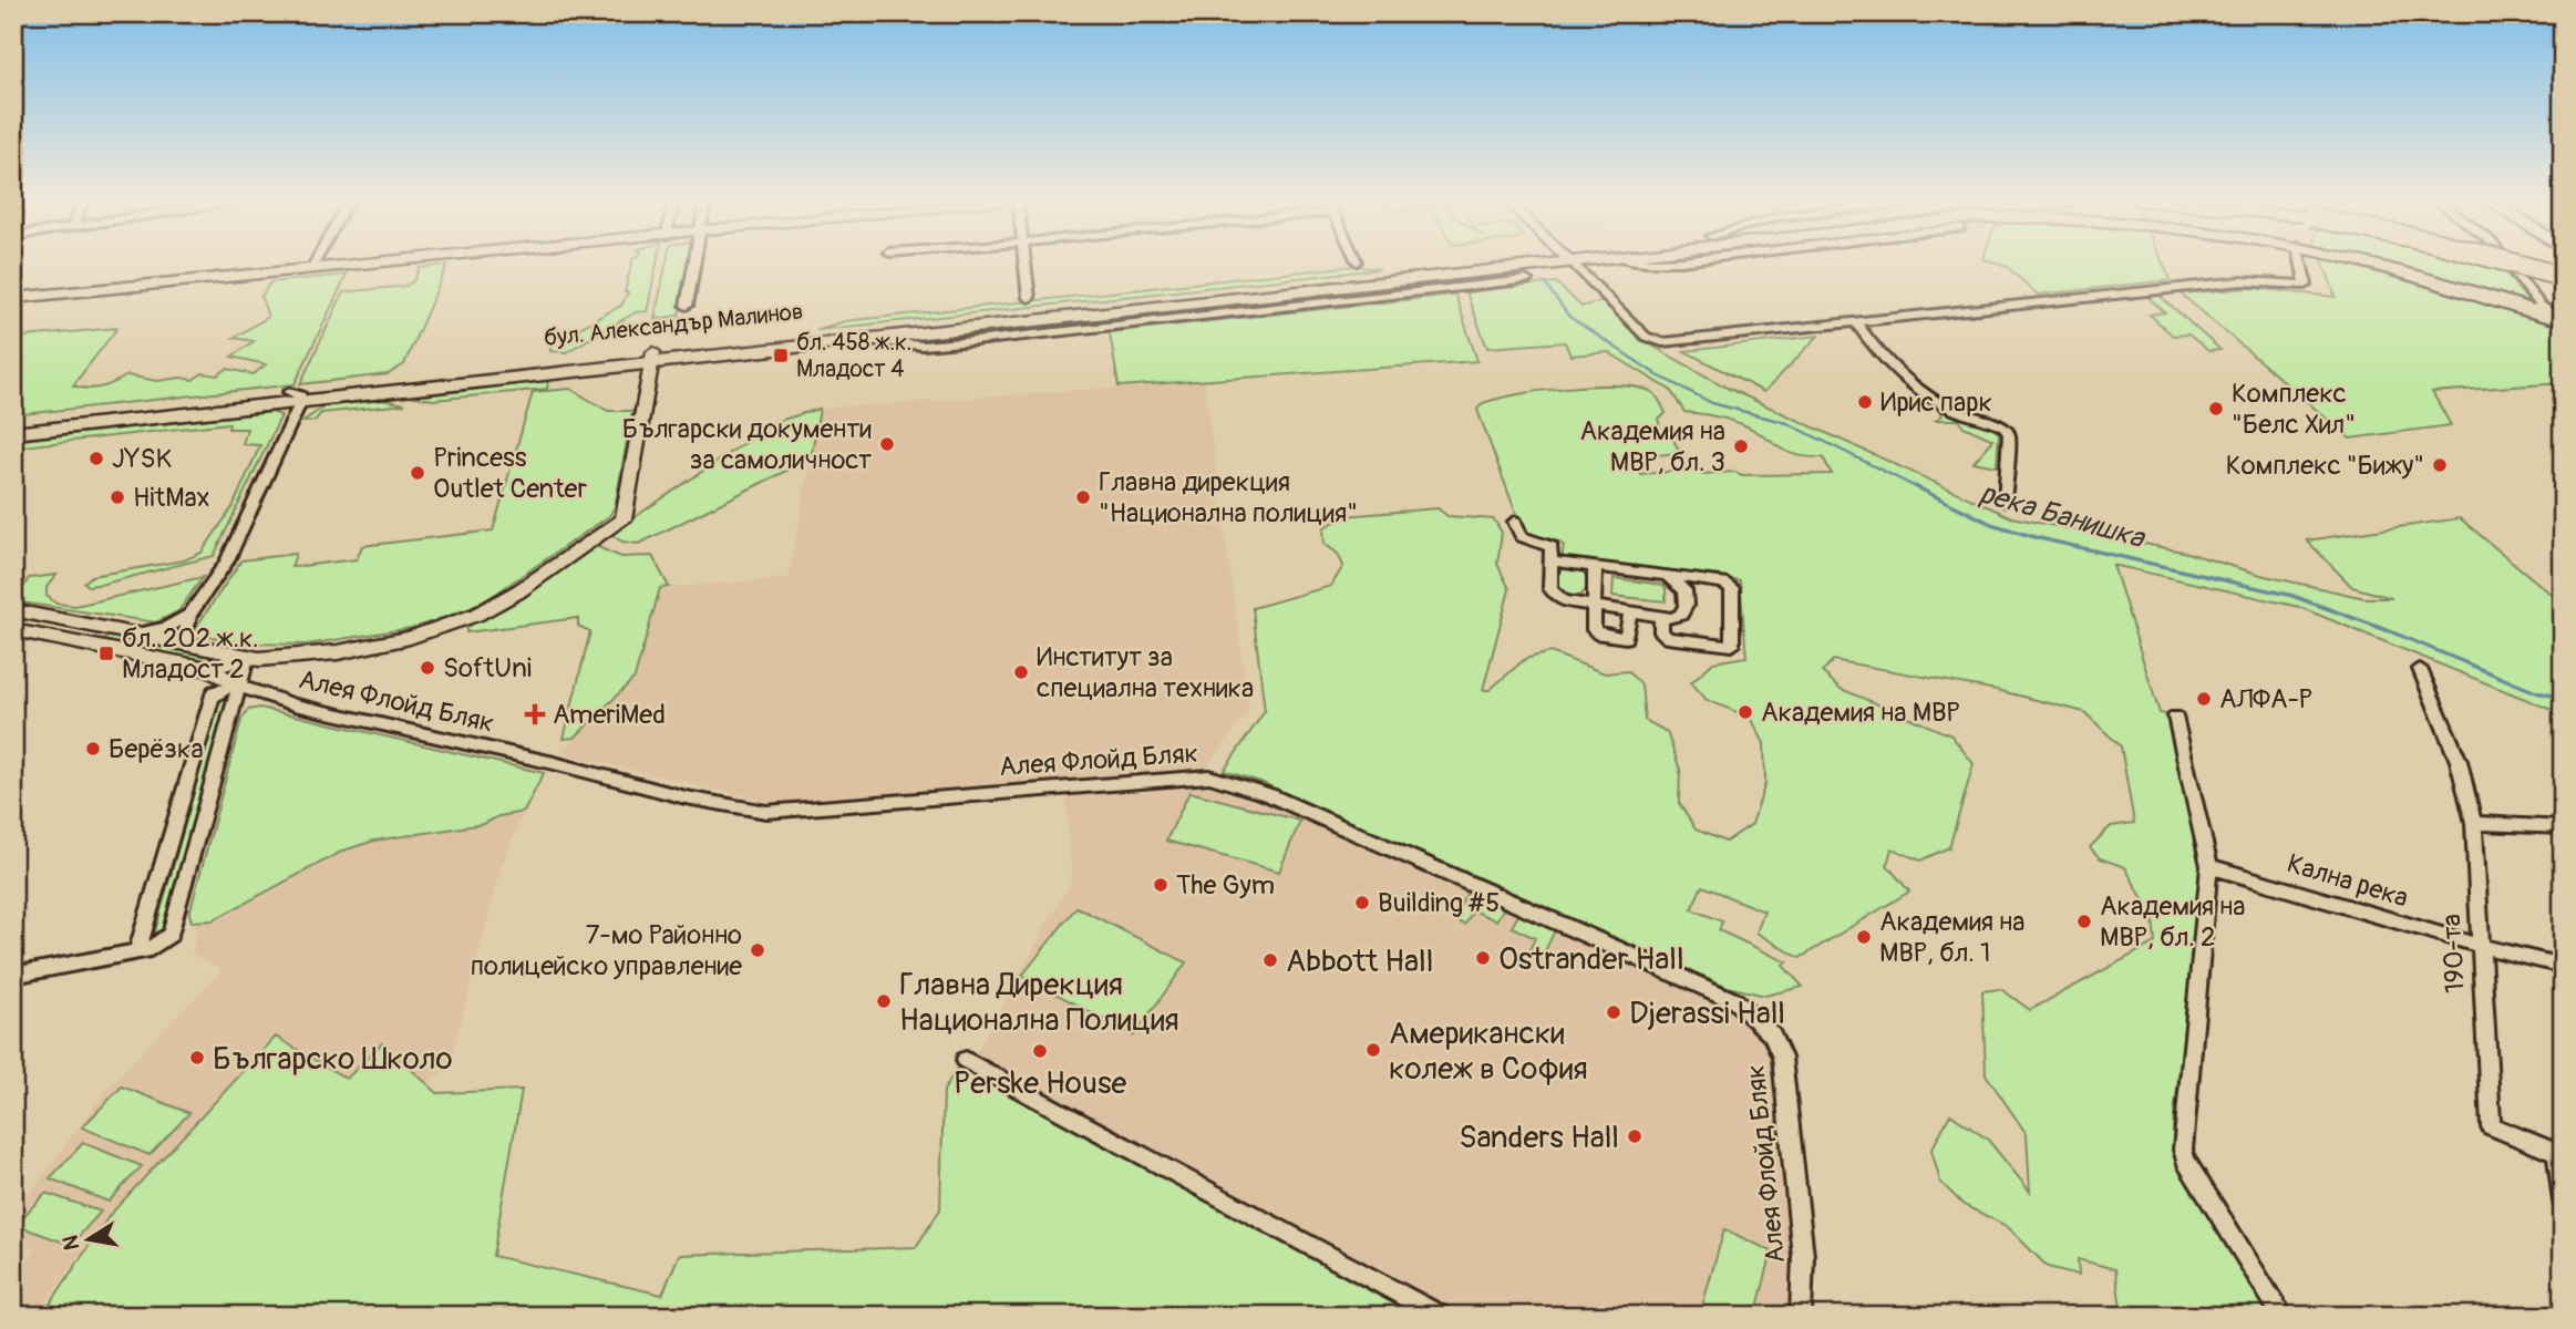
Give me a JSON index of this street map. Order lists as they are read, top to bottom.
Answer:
{
  "streets": {
    "main road": ["бул. Александър Малинов"],
    "street": ["Алея Флойд Бляк", "Кална река", "190-та"]
  },
  "crossings": [
    ["Кална река", "190-та"]
  ],
  "water": ["река Банишка"],
  "places": {
    "transit": ["бл. 458 ж.к. Младост 4", "бл. 202 ж.к. Младост 2"],
    "other": [
      "Ирис парк",
      "Комплекс \"Белс Хил\"",
      "Български документи за самоличност",
      "Академия на МВР, бл. 3",
      "JYSK",
      "Комплекс \"Бижу\"",
      "Princess Outlet Center",
      "HitMax",
      "Главна дирекция \"Национална полиция\"",
      "SoftUni",
      "Институт за специална техника",
      "АЛФА-Р",
      "Академия на МВР",
      "Берёзка",
      "The Gym",
      "Building #5",
      "Академия на МВР, бл. 2",
      "Академия на МВР, бл. 1",
      "7-мо Районно полицейско управление",
      "Ostrander Hall",
      "Abbott Hall",
      "Главна Дирекция Национална Полиция",
      "Djerassi Hall",
      "Американски колеж в София",
      "Perske House",
      "Българско Школо",
      "Sanders Hall"
    ],
    "health": ["AmeriMed"]
  },
  "north": "left"
}
